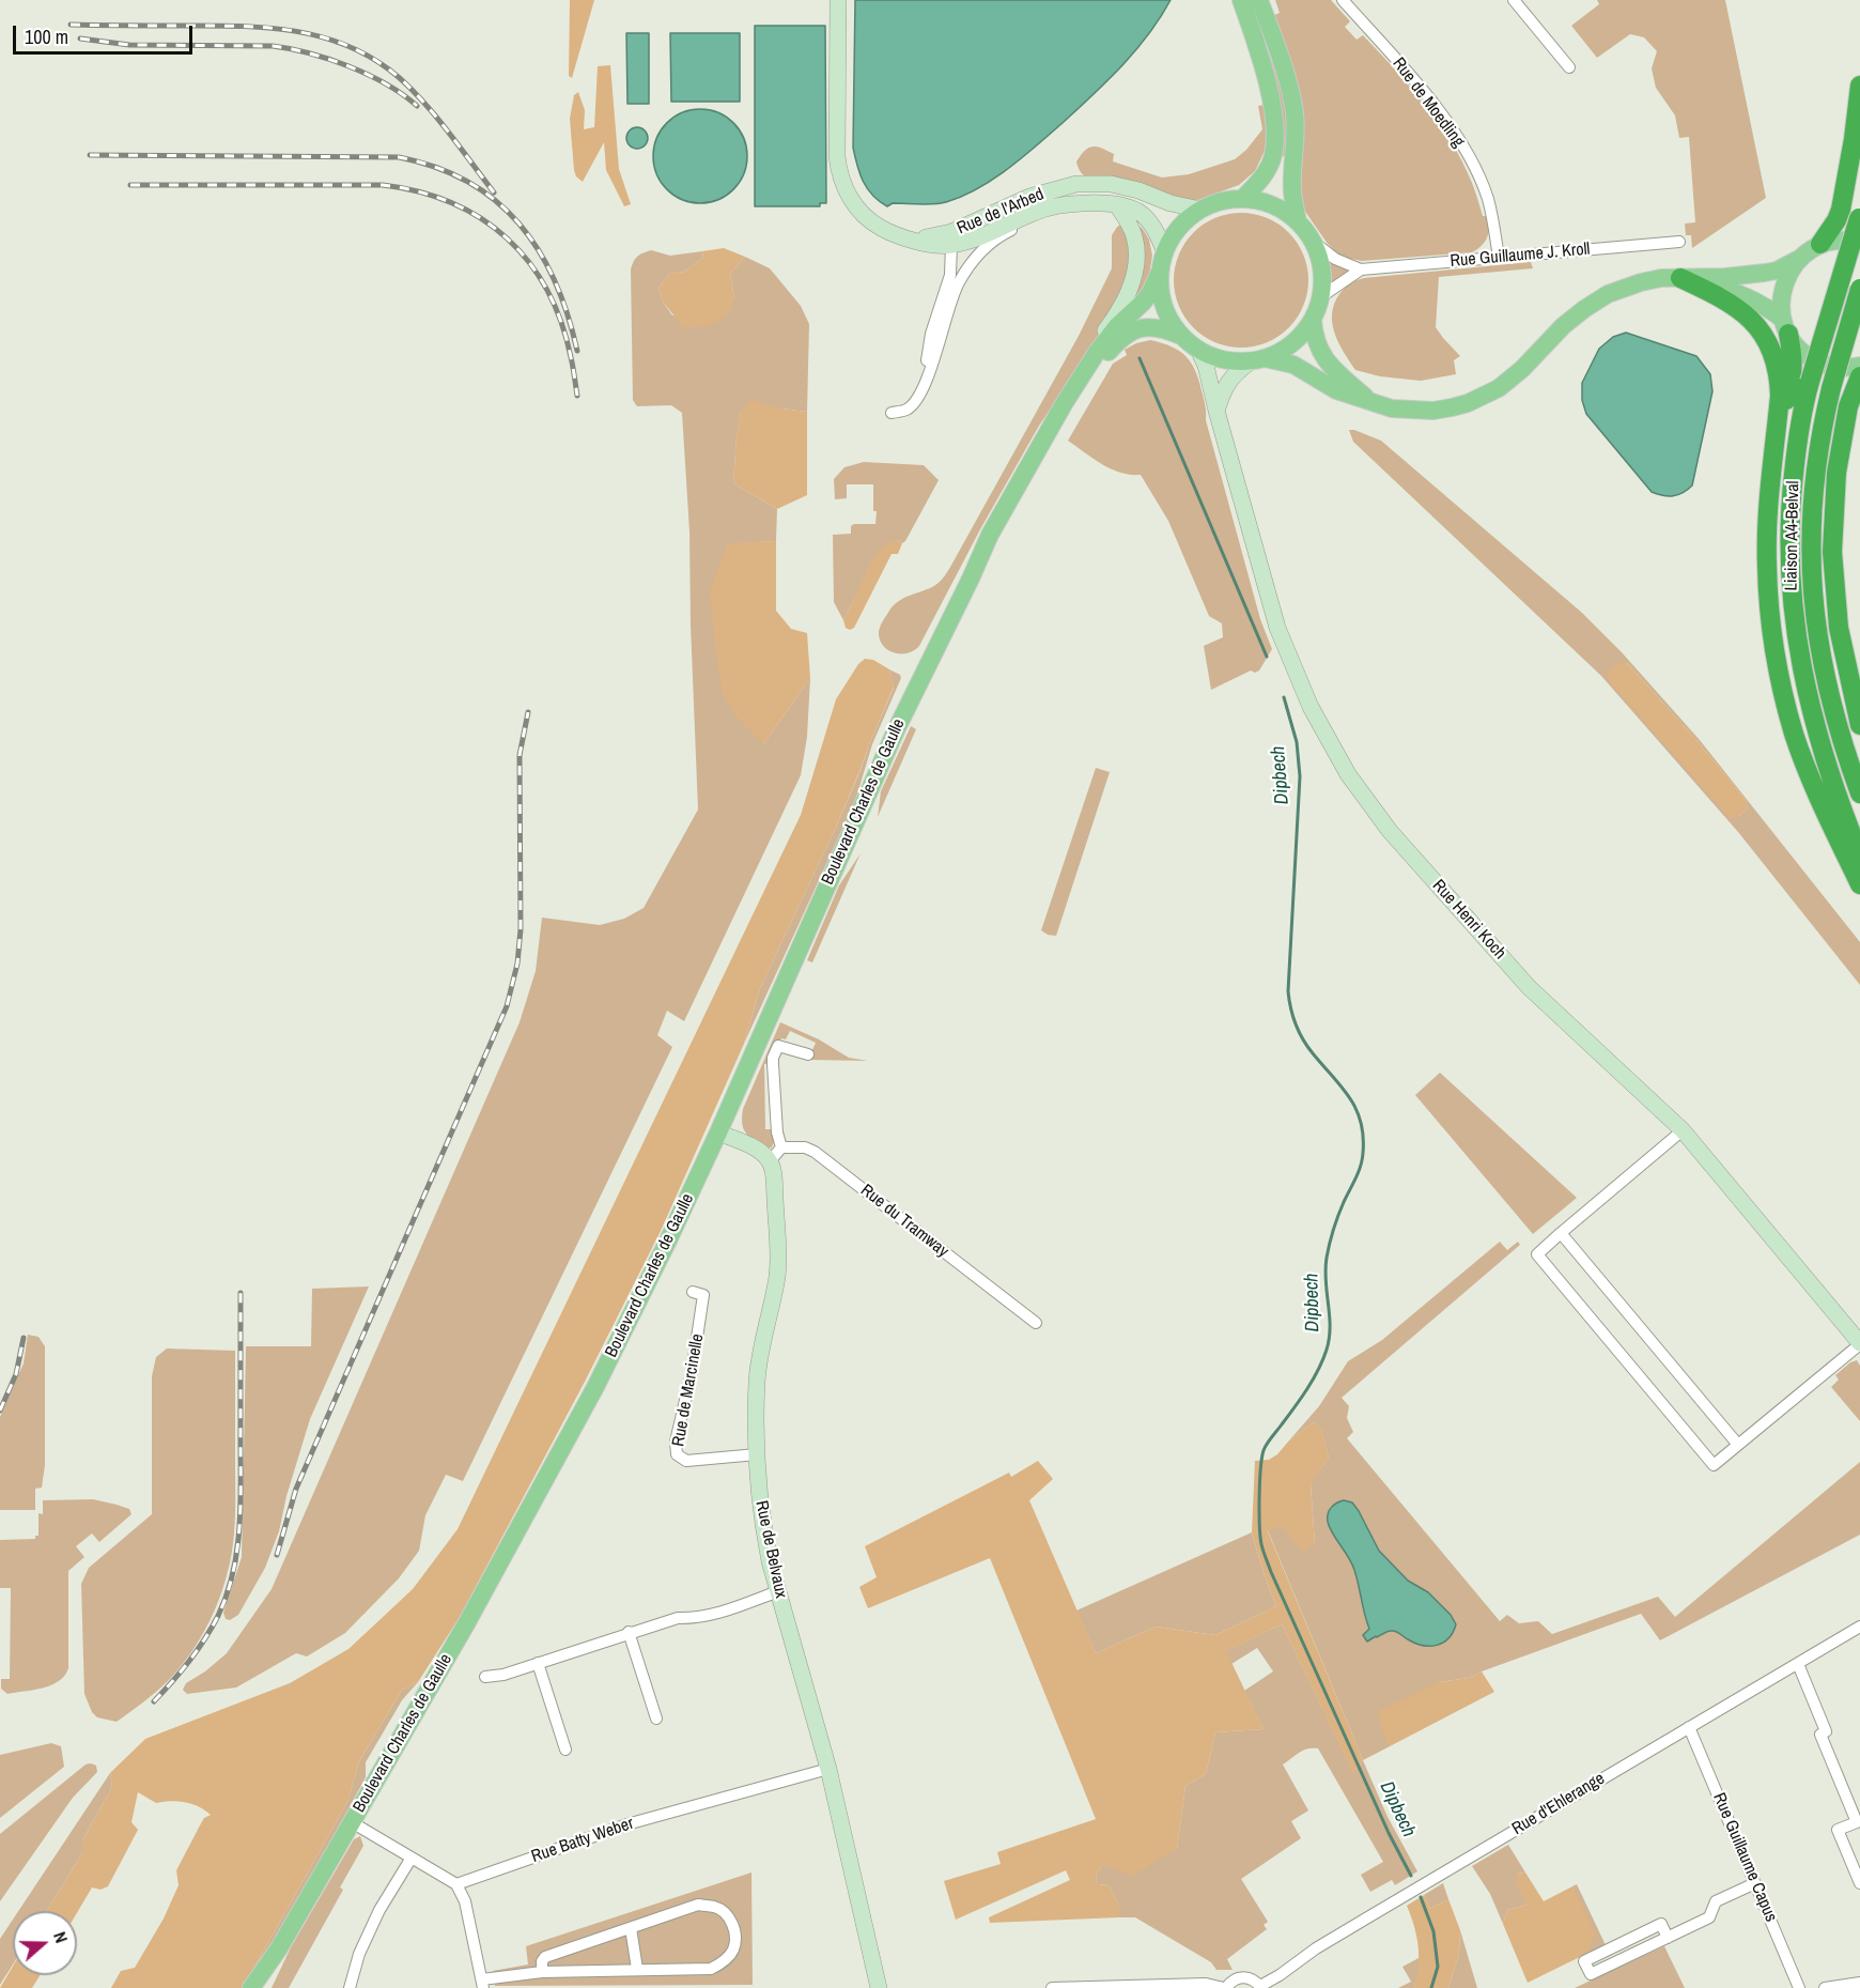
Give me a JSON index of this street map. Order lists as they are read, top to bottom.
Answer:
{
  "streets": {
    "highway": ["Liaison A4-Belval"],
    "main road": ["Boulevard Charles de Gaulle"],
    "street": [
      "Rue de Moedling",
      "Rue de l'Arbed",
      "Rue Guillaume J. Kroll",
      "Rue Henri Koch",
      "Rue du Tramway",
      "Rue de Marcinelle",
      "Rue de Belvaux",
      "Rue d'Ehlerange",
      "Rue Batty Weber",
      "Rue Guillaume Capus"
    ]
  },
  "crossings": [
    ["Rue de Moedling", "Rue Guillaume J. Kroll"],
    ["Rue de l'Arbed", "Rue Guillaume J. Kroll"],
    ["Rue de l'Arbed", "Boulevard Charles de Gaulle"],
    ["Rue de l'Arbed", "Rue Henri Koch"],
    ["Rue Guillaume J. Kroll", "Boulevard Charles de Gaulle"],
    ["Rue Guillaume J. Kroll", "Rue Henri Koch"],
    ["Boulevard Charles de Gaulle", "Rue Henri Koch"],
    ["Rue de Marcinelle", "Rue de Belvaux"],
    ["Rue de Belvaux", "Rue Batty Weber"],
    ["Rue d'Ehlerange", "Rue Guillaume Capus"]
  ],
  "water": ["Dipbech"],
  "scale_bar": "100 m",
  "north": "right"
}
